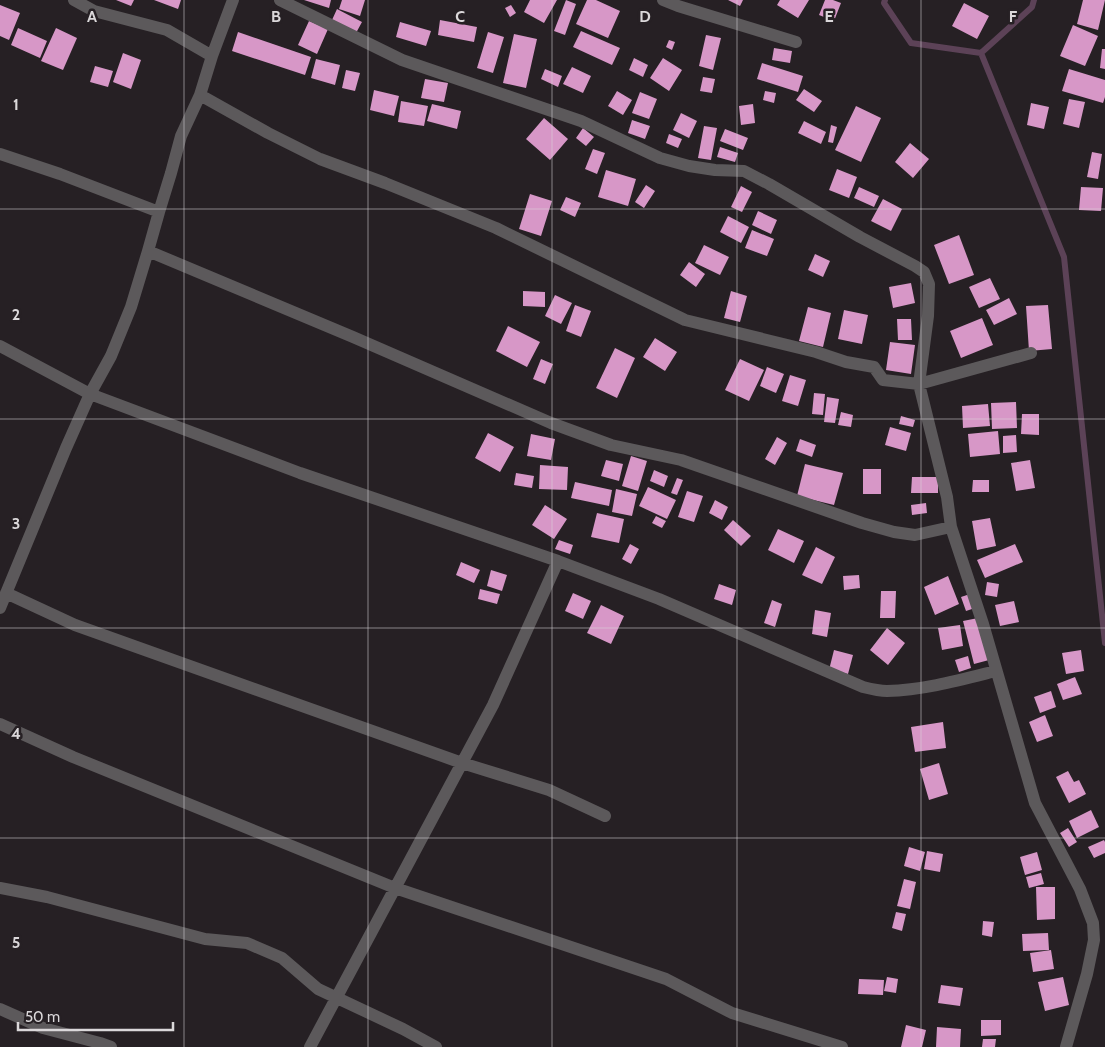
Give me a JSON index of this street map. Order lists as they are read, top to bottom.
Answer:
{
  "scale_bar": "50 m",
  "grid": {
    "columns": [
      "A",
      "B",
      "C",
      "D",
      "E",
      "F"
    ],
    "rows": [
      "1",
      "2",
      "3",
      "4",
      "5"
    ]
  }
}
